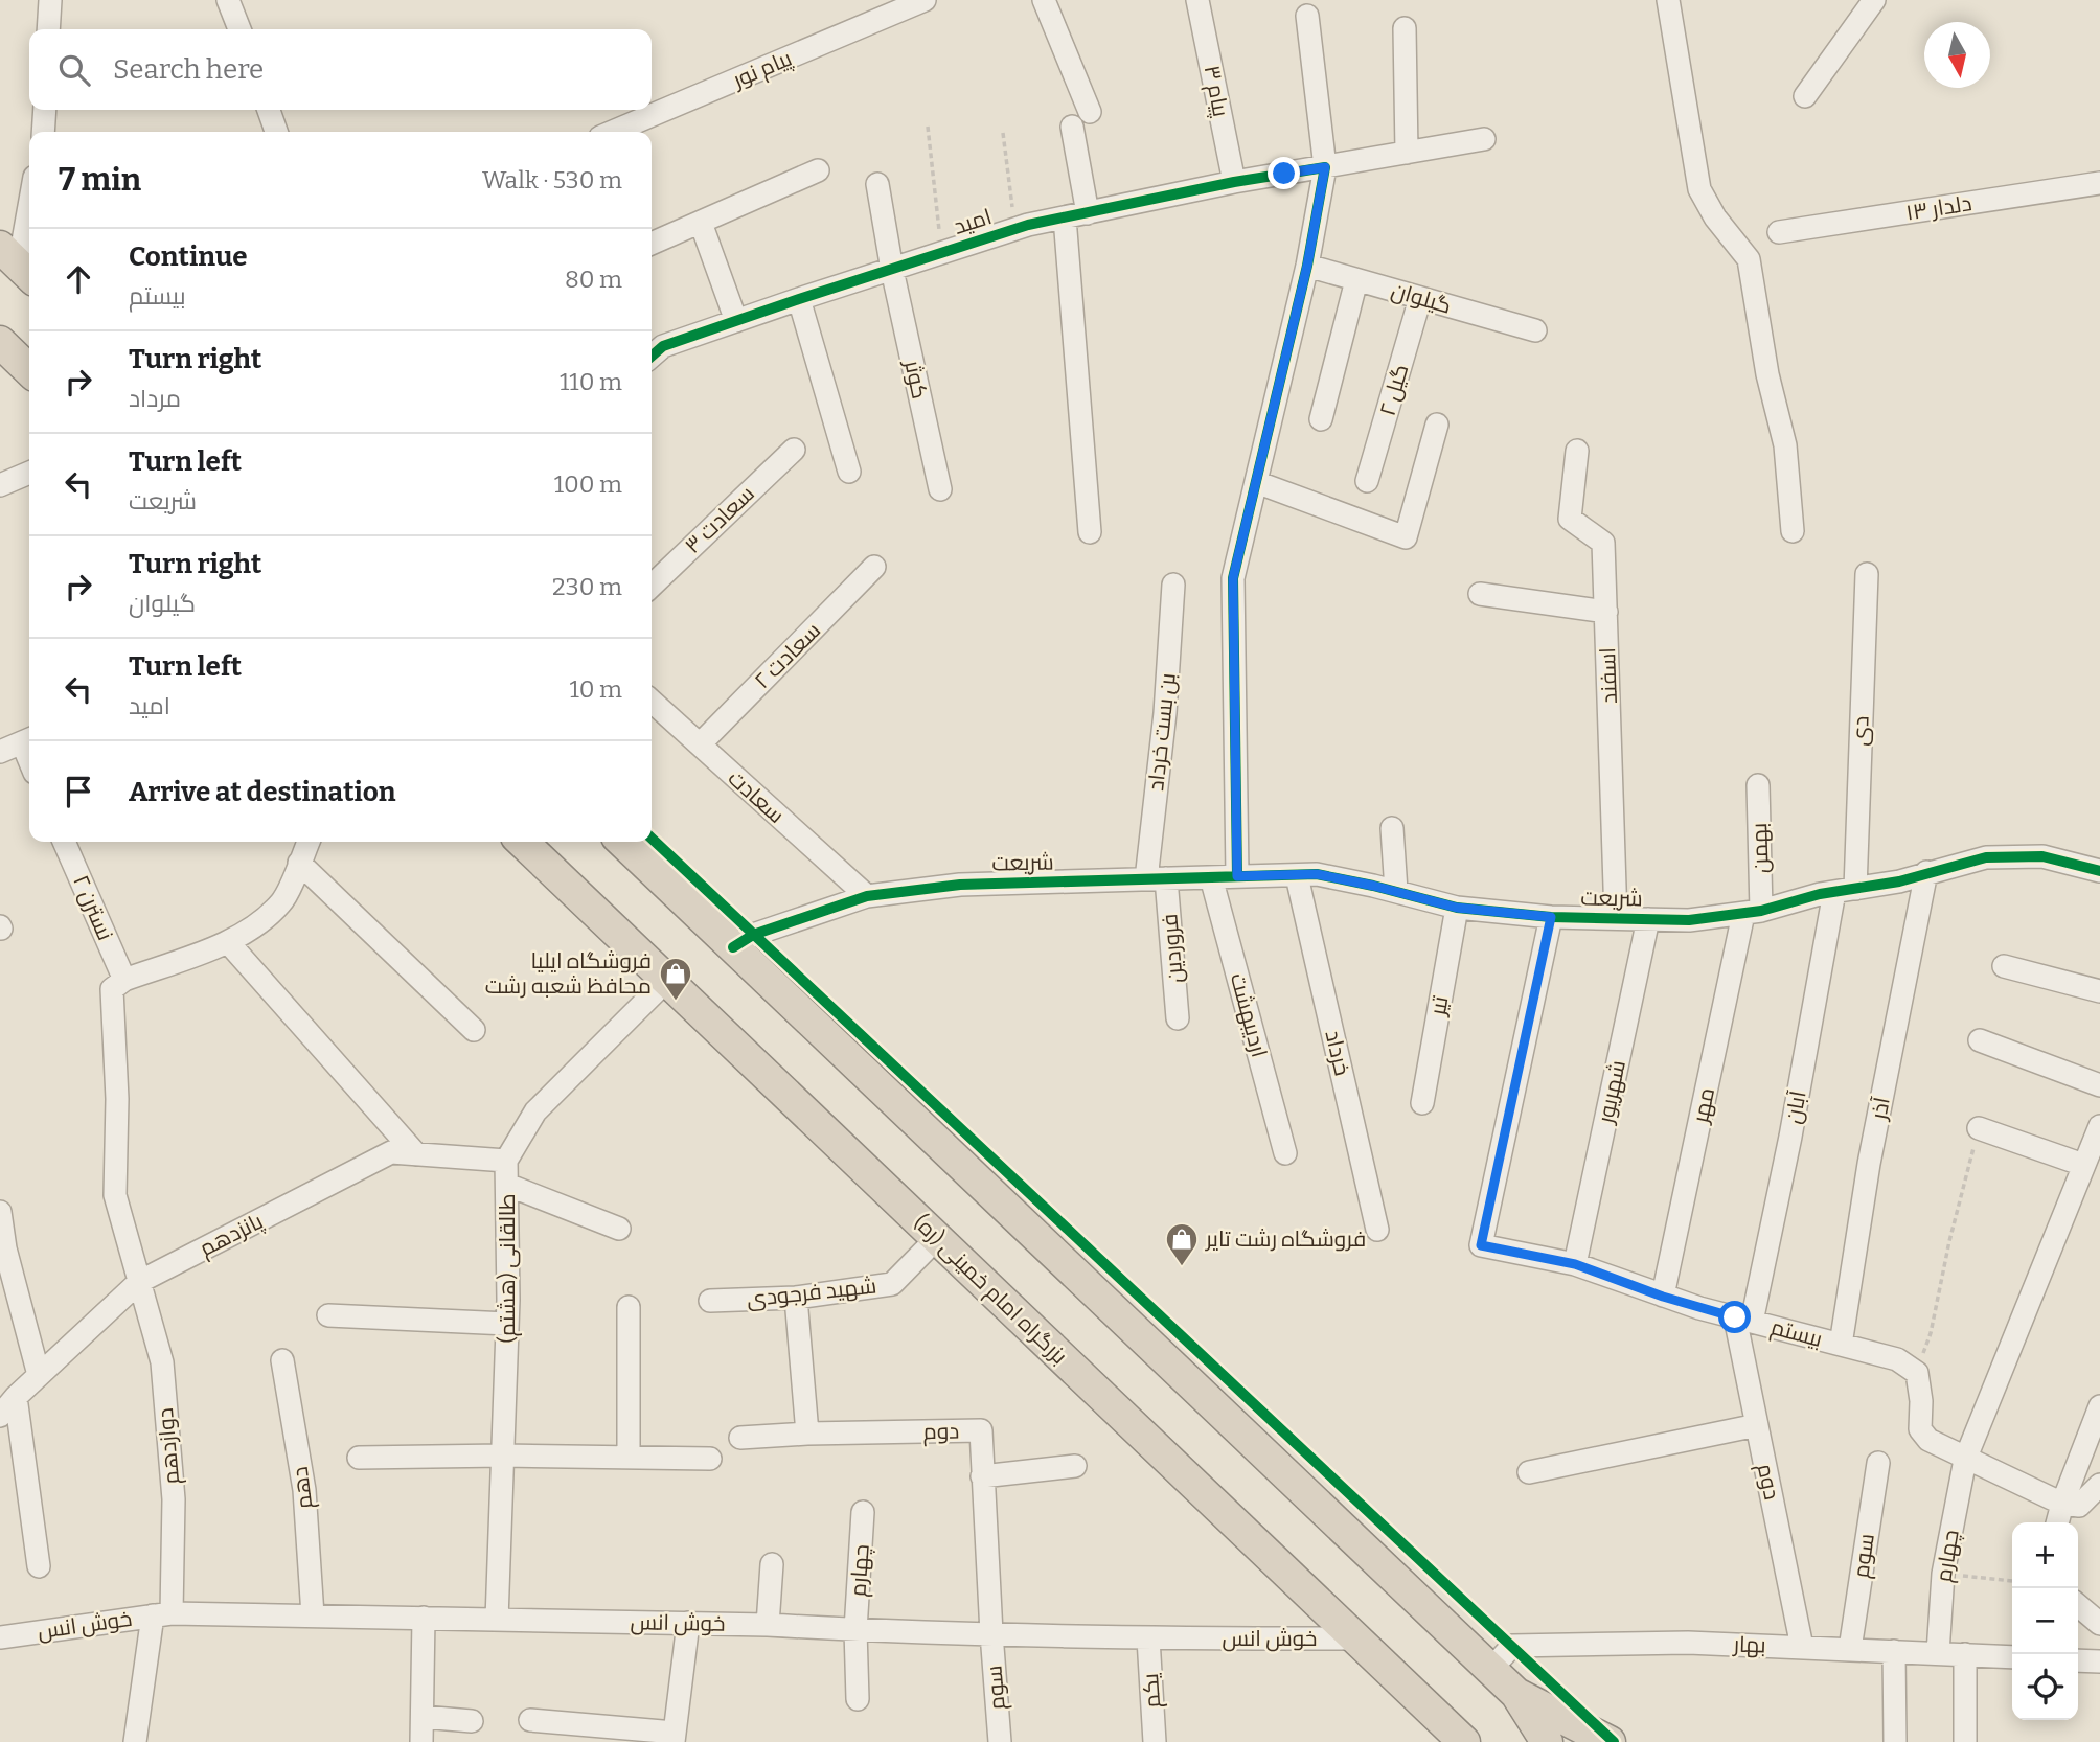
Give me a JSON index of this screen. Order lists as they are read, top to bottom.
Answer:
{
  "streets": {
    "highway": ["بزرگراه امام خمینی (ره)"],
    "street": [
      "پیام نور",
      "پیام ۳",
      "دلدار ۱۳",
      "امید",
      "گیلوان",
      "کوثر",
      "گیل ۲",
      "سعادت ۳",
      "سعادت ۲",
      "اسفند",
      "دی",
      "بن بست خرداد",
      "سعادت",
      "بهمن",
      "شریعت",
      "نسترن ۲",
      "فروردین",
      "تیر",
      "اردیبهشت",
      "خرداد",
      "شهریور",
      "مهر",
      "آبان",
      "آذر",
      "پانزدهم",
      "طالقانی (هشتم)",
      "شهید فرجودی",
      "بیستم",
      "دوم",
      "دوازدهم",
      "دهم",
      "سوم",
      "چهارم",
      "خوش انس",
      "بهار",
      "یکم"
    ]
  },
  "crossings": [
    ["پیام ۳", "امید"],
    ["امید", "کوثر"],
    ["گیلوان", "گیل ۲"],
    ["سعادت ۲", "سعادت"],
    ["اسفند", "شریعت"],
    ["دی", "شریعت"],
    ["دی", "آبان"],
    ["بن بست خرداد", "شریعت"],
    ["بن بست خرداد", "فروردین"],
    ["سعادت", "شریعت"],
    ["بهمن", "شریعت"],
    ["بهمن", "مهر"],
    ["شریعت", "فروردین"],
    ["شریعت", "تیر"],
    ["شریعت", "اردیبهشت"],
    ["شریعت", "خرداد"],
    ["شریعت", "شهریور"],
    ["شریعت", "مهر"],
    ["شریعت", "آبان"],
    ["شریعت", "آذر"],
    ["شریعت", "بیستم"],
    ["نسترن ۲", "دوازدهم"],
    ["شهریور", "بیستم"],
    ["مهر", "بیستم"],
    ["آبان", "بیستم"],
    ["آبان", "دوم"],
    ["آذر", "بیستم"],
    ["پانزدهم", "طالقانی (هشتم)"],
    ["پانزدهم", "دوازدهم"],
    ["طالقانی (هشتم)", "خوش انس"],
    ["بزرگراه امام خمینی (ره)", "شهید فرجودی"],
    ["بزرگراه امام خمینی (ره)", "خوش انس"],
    ["بیستم", "دوم"],
    ["دوم", "سوم"],
    ["دوم", "خوش انس"],
    ["دوم", "بهار"],
    ["دوازدهم", "خوش انس"],
    ["دهم", "خوش انس"],
    ["سوم", "خوش انس"],
    ["سوم", "بهار"],
    ["چهارم", "خوش انس"],
    ["چهارم", "بهار"],
    ["خوش انس", "یکم"]
  ],
  "places": {
    "shop": ["فروشگاه ایلیا محافظ شعبه رشت", "فروشگاه رشت تاير"]
  },
  "north": "bottom",
  "page": {
    "search": "Search here",
    "heading": ["7 min", "Walk · 530 m"],
    "list": [
      ["Continue", "بیستم", "80 m"],
      ["Turn right", "مرداد", "110 m"],
      ["Turn left", "شریعت", "100 m"],
      ["Turn right", "گیلوان", "230 m"],
      ["Turn left", "امید", "10 m"],
      "Arrive at destination"
    ],
    "map_buttons": ["+", "−"]
  }
}
